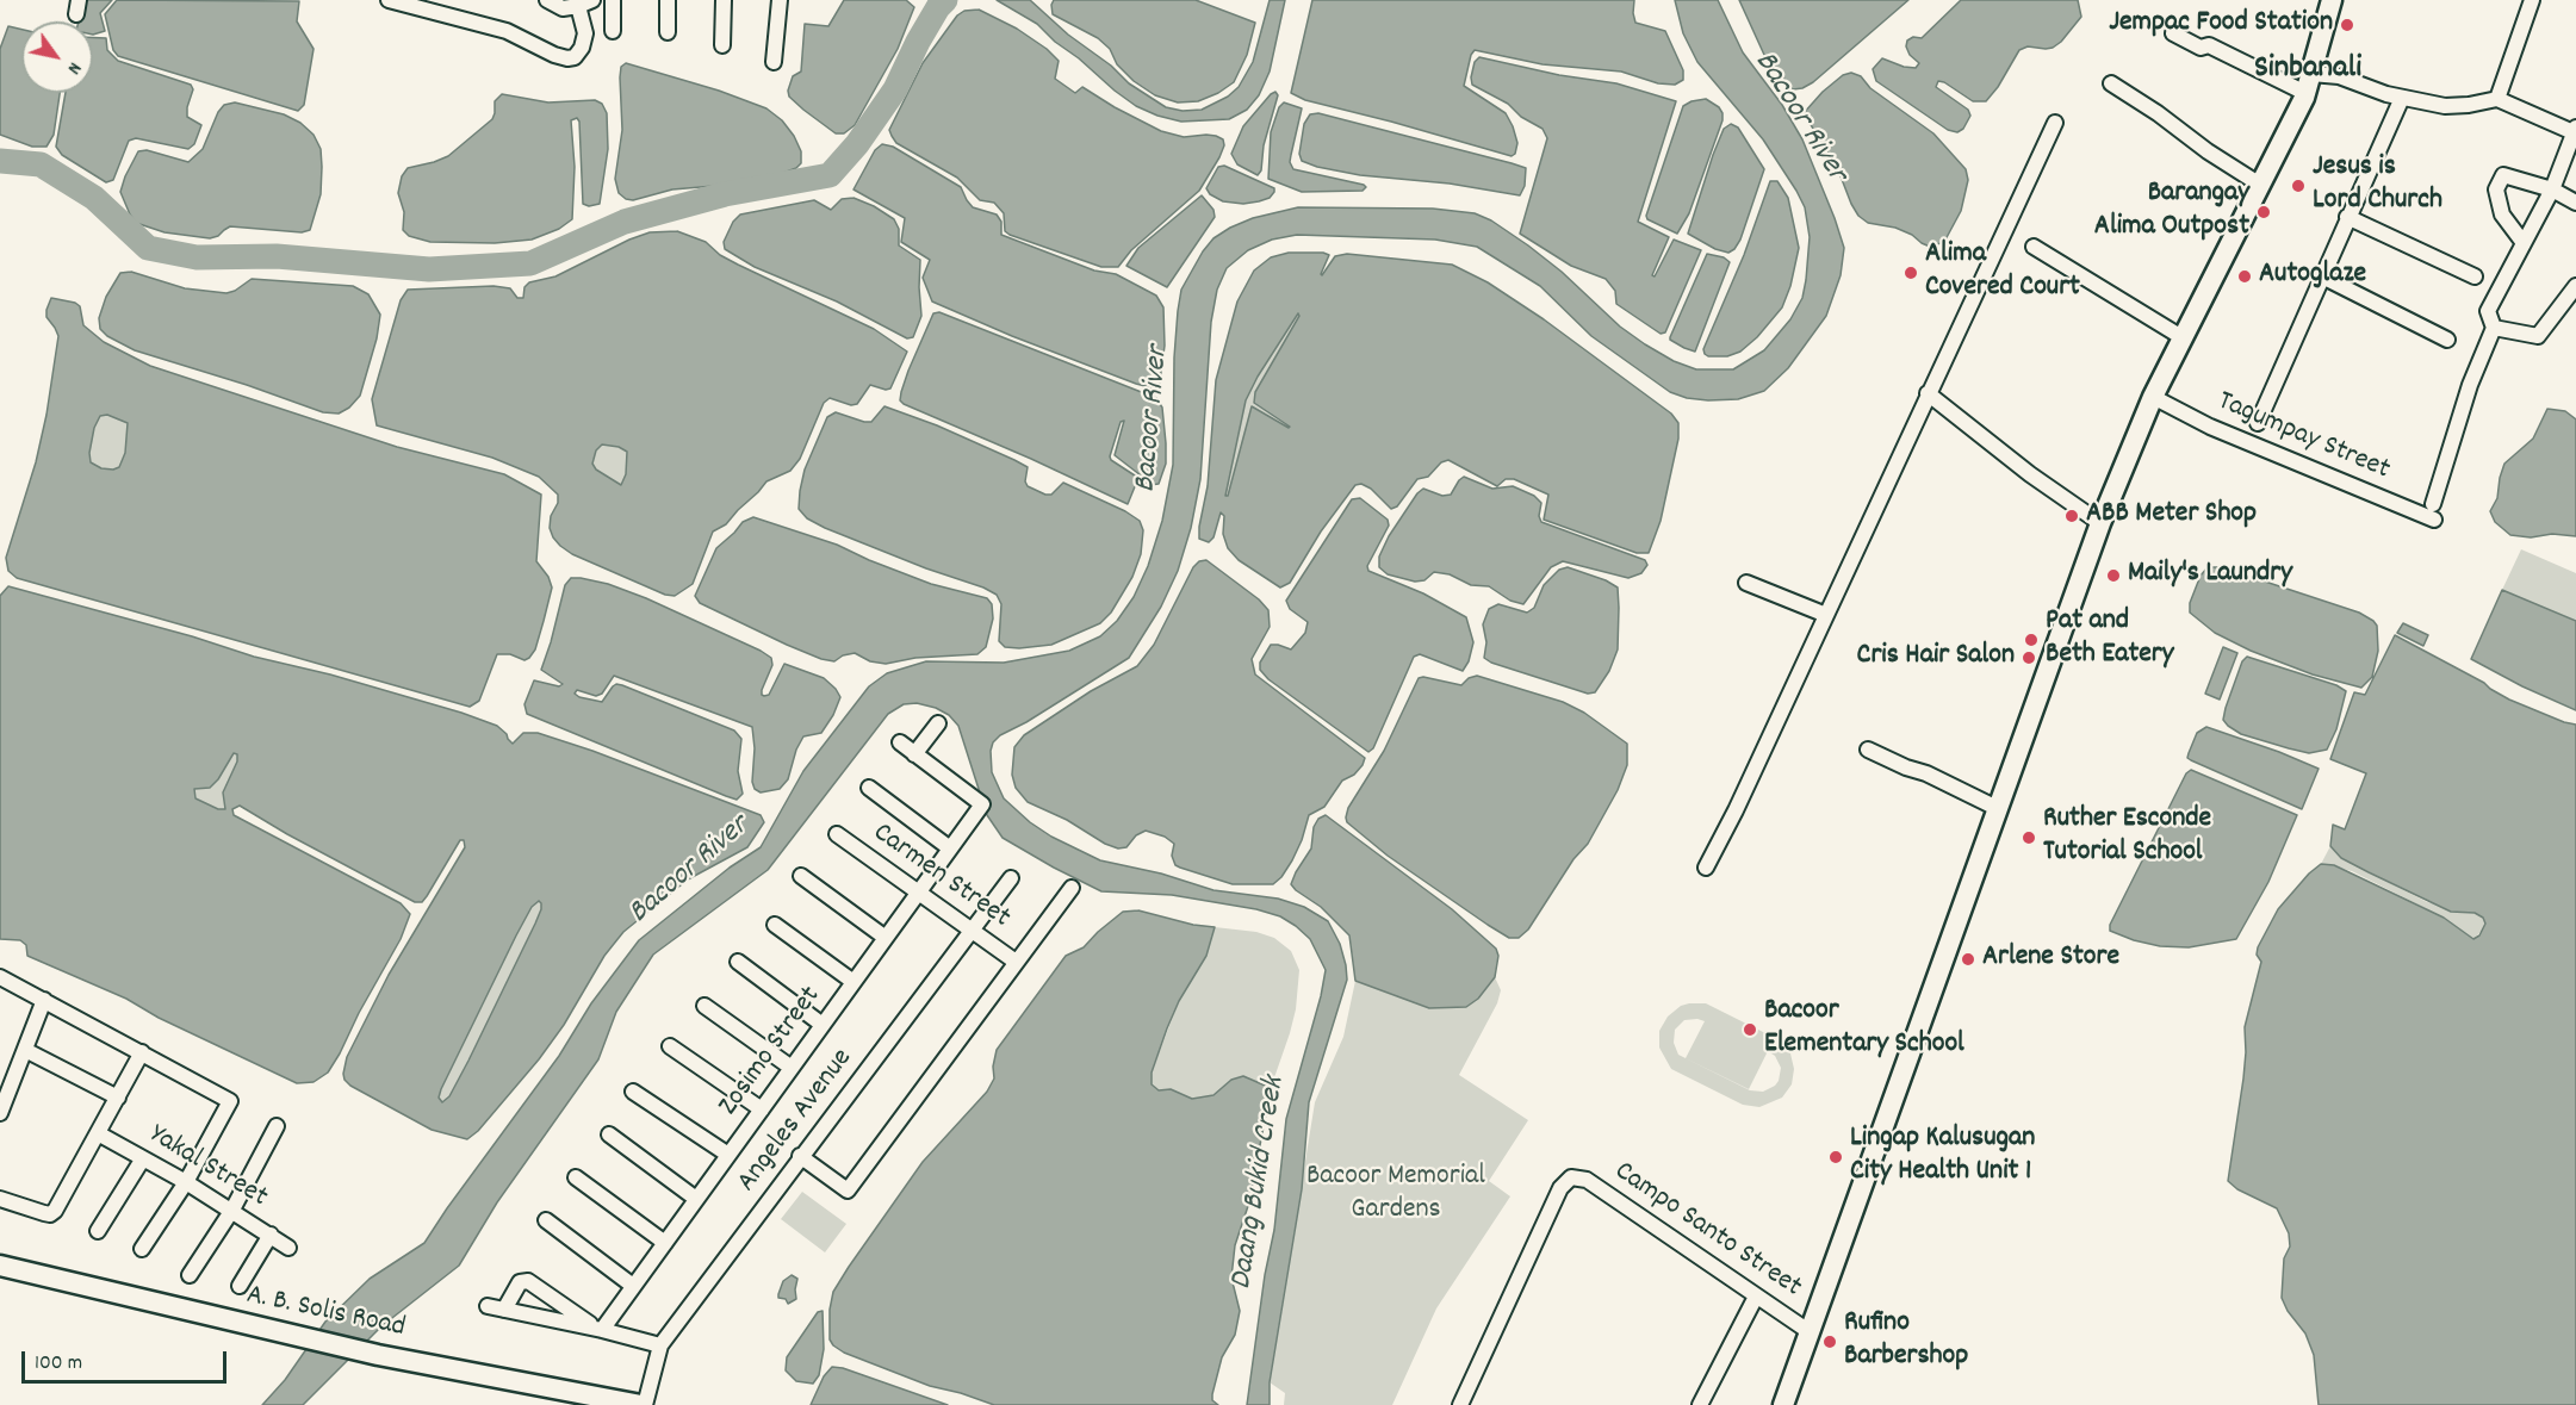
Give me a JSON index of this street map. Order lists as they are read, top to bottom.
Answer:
{
  "streets": {
    "main road": ["A. B. Solis Road"],
    "street": [
      "Tagumpay Street",
      "Carmen Street",
      "Zosimo Street",
      "Angeles Avenue",
      "Yakal Street",
      "Campo Santo Street"
    ]
  },
  "crossings": [
    ["Carmen Street", "Zosimo Street"],
    ["Carmen Street", "Angeles Avenue"],
    ["Angeles Avenue", "A. B. Solis Road"]
  ],
  "districts": ["Sinbanali"],
  "water": ["Bacoor River", "Daang Bukid Creek"],
  "parks": ["Bacoor Memorial Gardens"],
  "places": [
    "Jempac Food Station",
    "Jesus is Lord Church",
    "Barangay Alima Outpost",
    "Alima Covered Court",
    "Autoglaze",
    "ABB Meter Shop",
    "Maily's Laundry",
    "Pat and Beth Eatery",
    "Cris Hair Salon",
    "Ruther Esconde Tutorial School",
    "Arlene Store",
    "Bacoor Elementary School",
    "Lingap Kalusugan City Health Unit 1",
    "Rufino Barbershop"
  ],
  "scale_bar": "100 m",
  "north": "bottom right"
}
